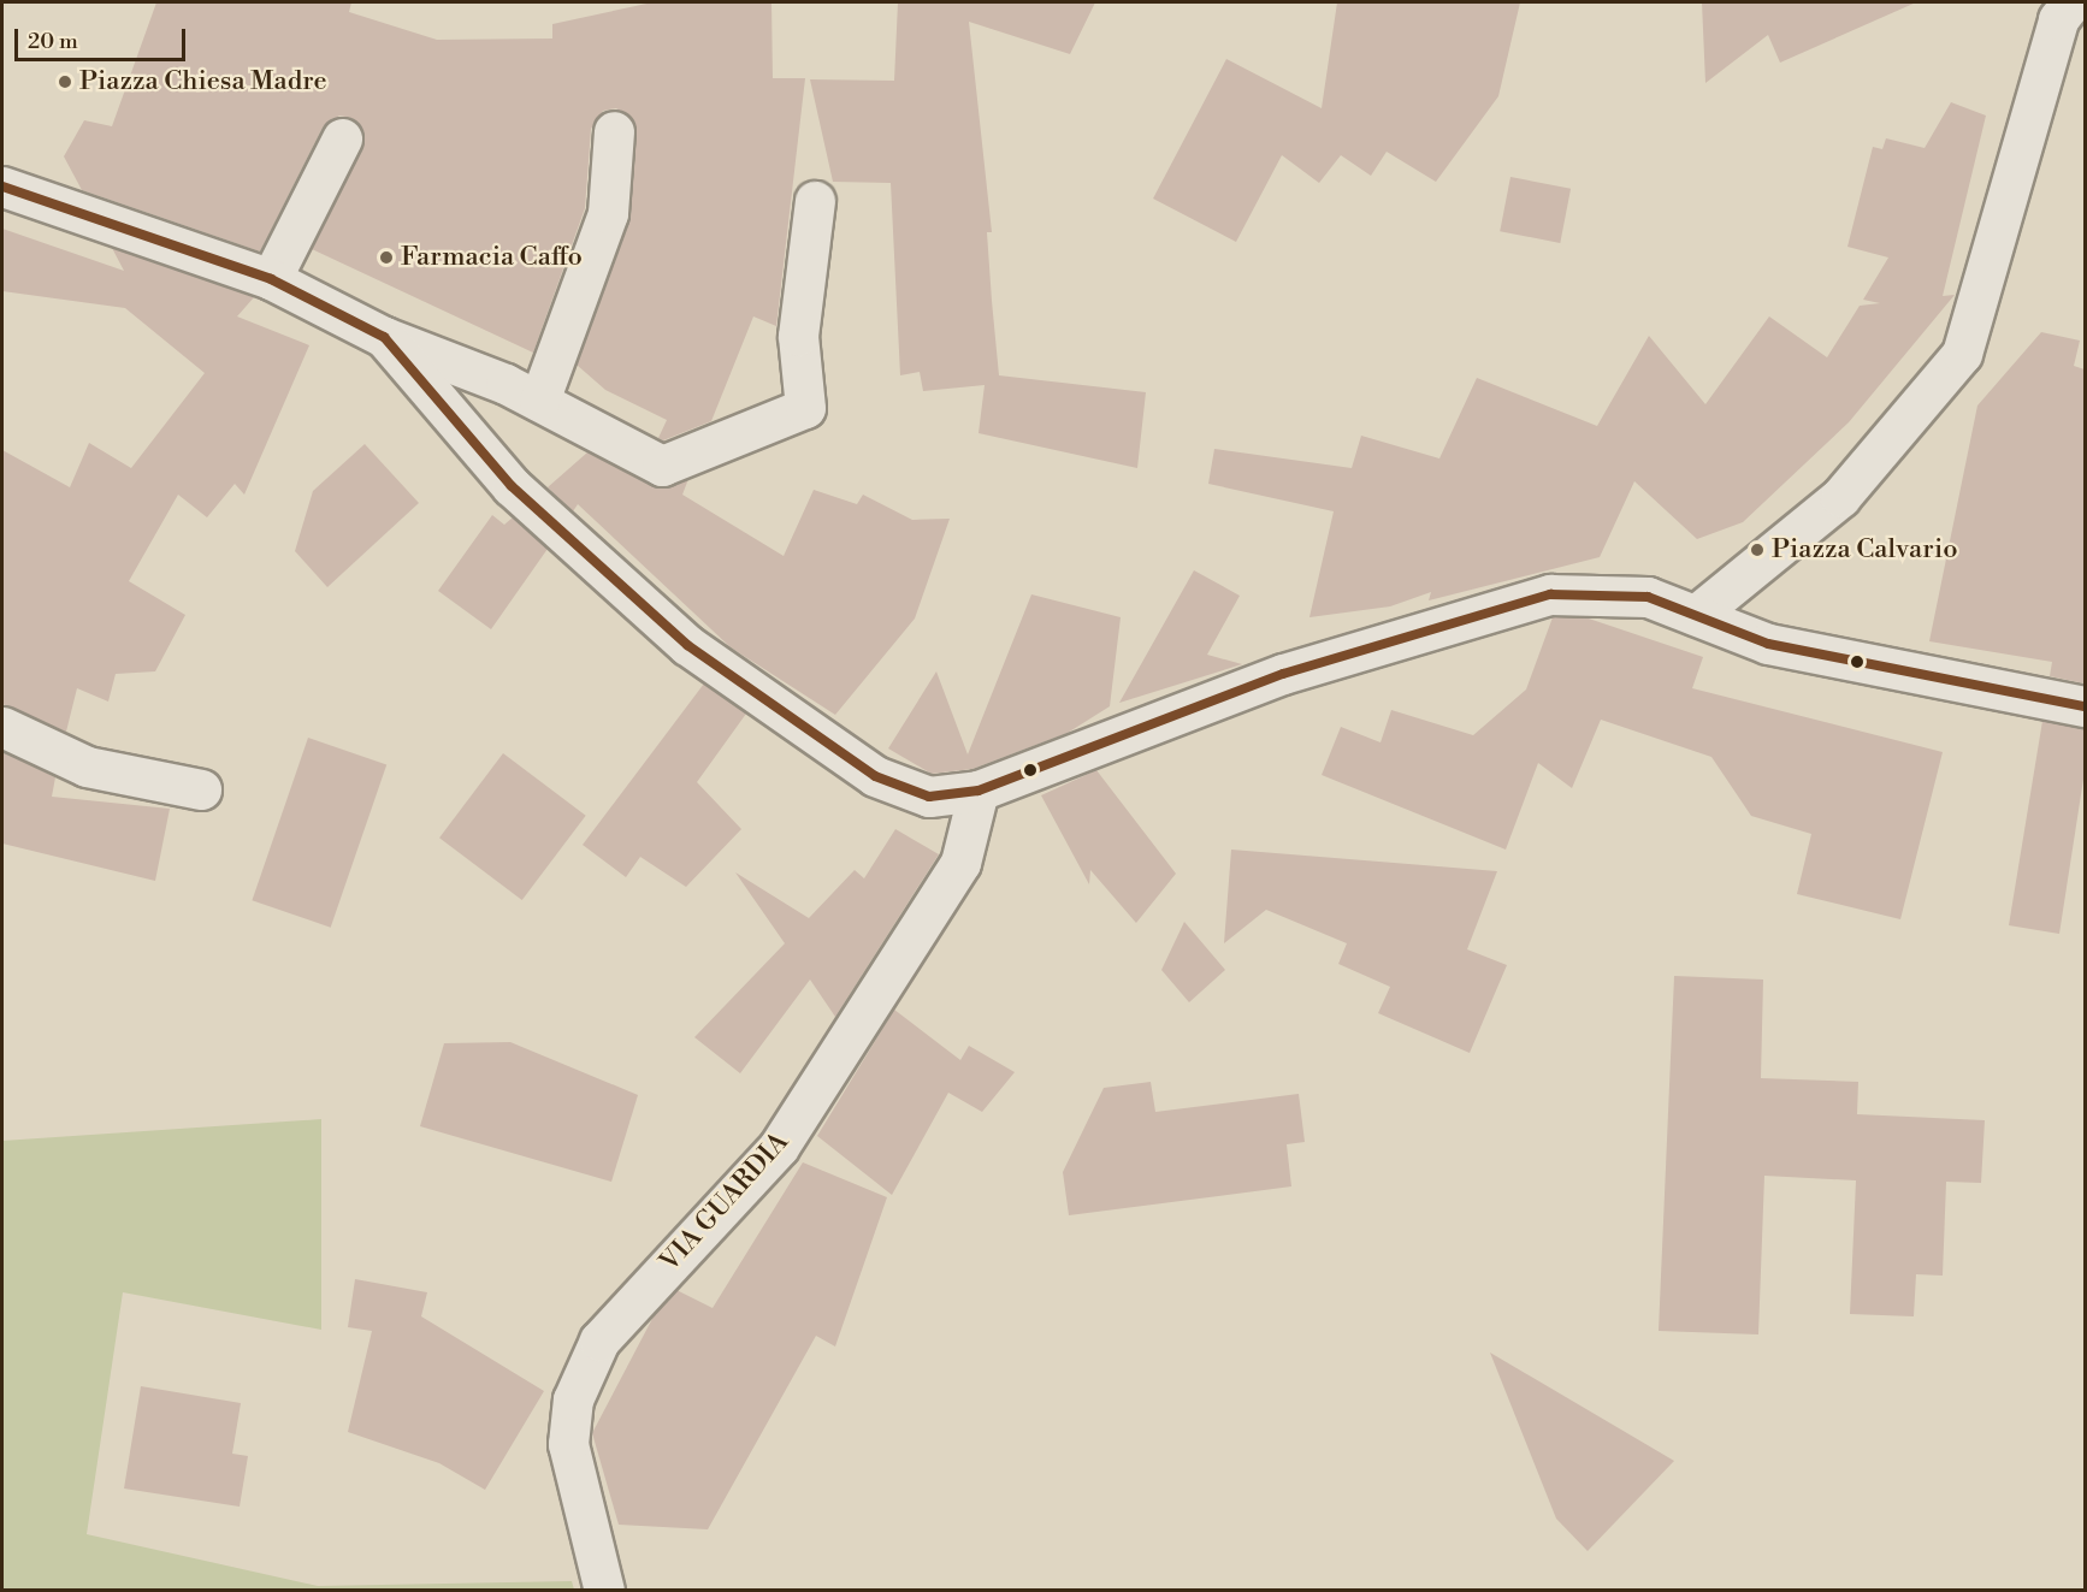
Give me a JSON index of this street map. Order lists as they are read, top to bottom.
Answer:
{
  "streets": {
    "street": ["VIA GUARDIA"]
  },
  "places": ["Piazza Chiesa Madre", "Farmacia Caffo", "Piazza Calvario"],
  "scale_bar": "20 m"
}
